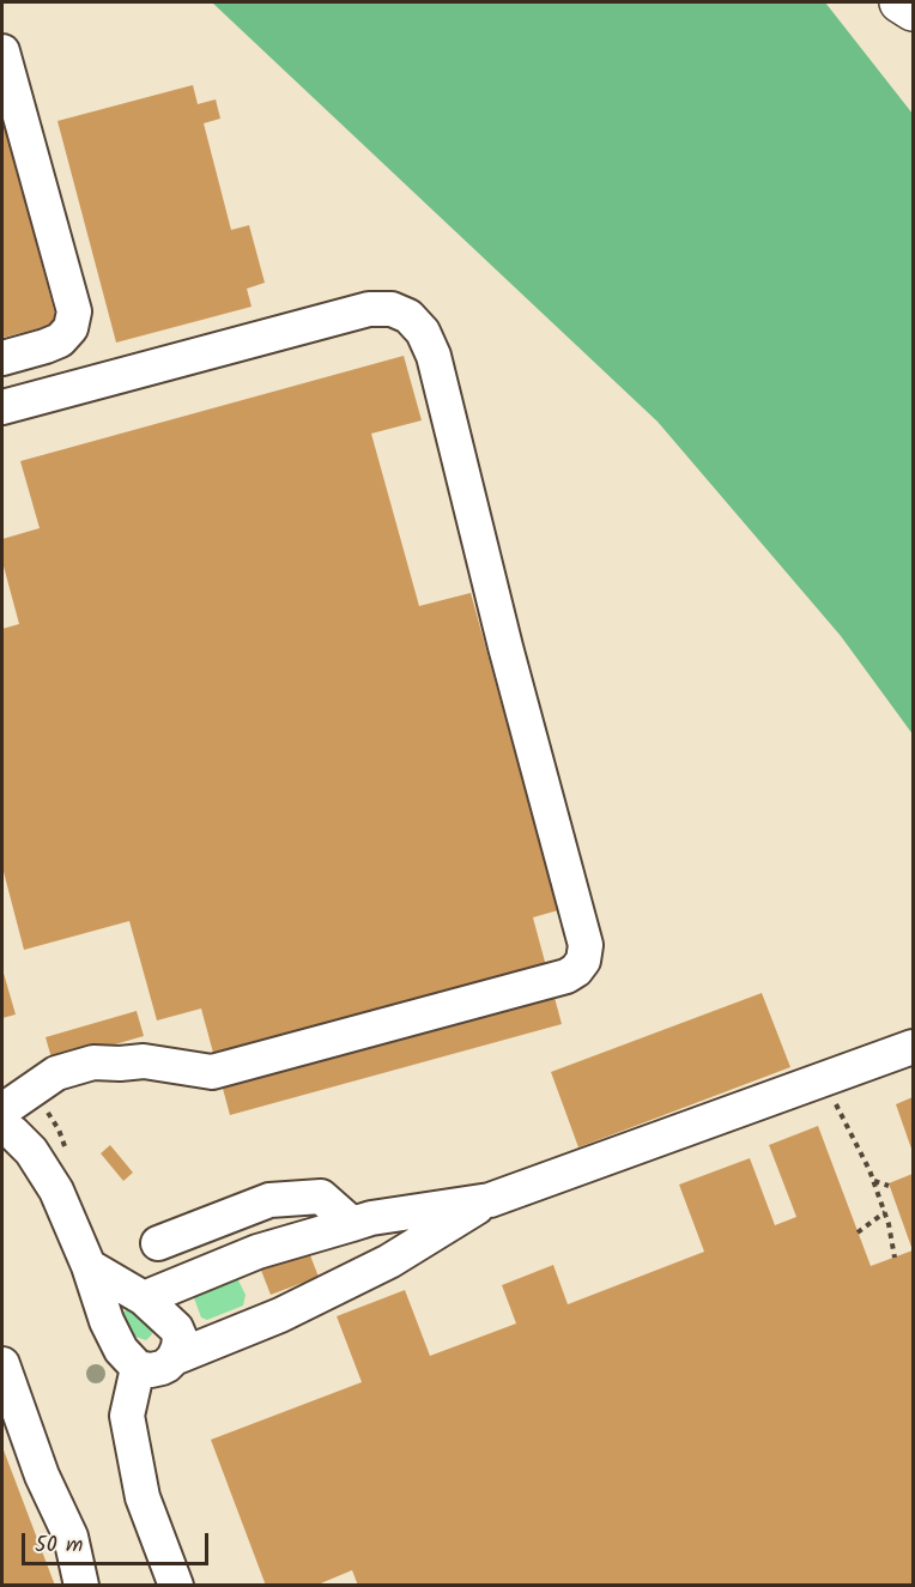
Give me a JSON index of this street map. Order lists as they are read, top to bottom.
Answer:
{
  "scale_bar": "50 m"
}
